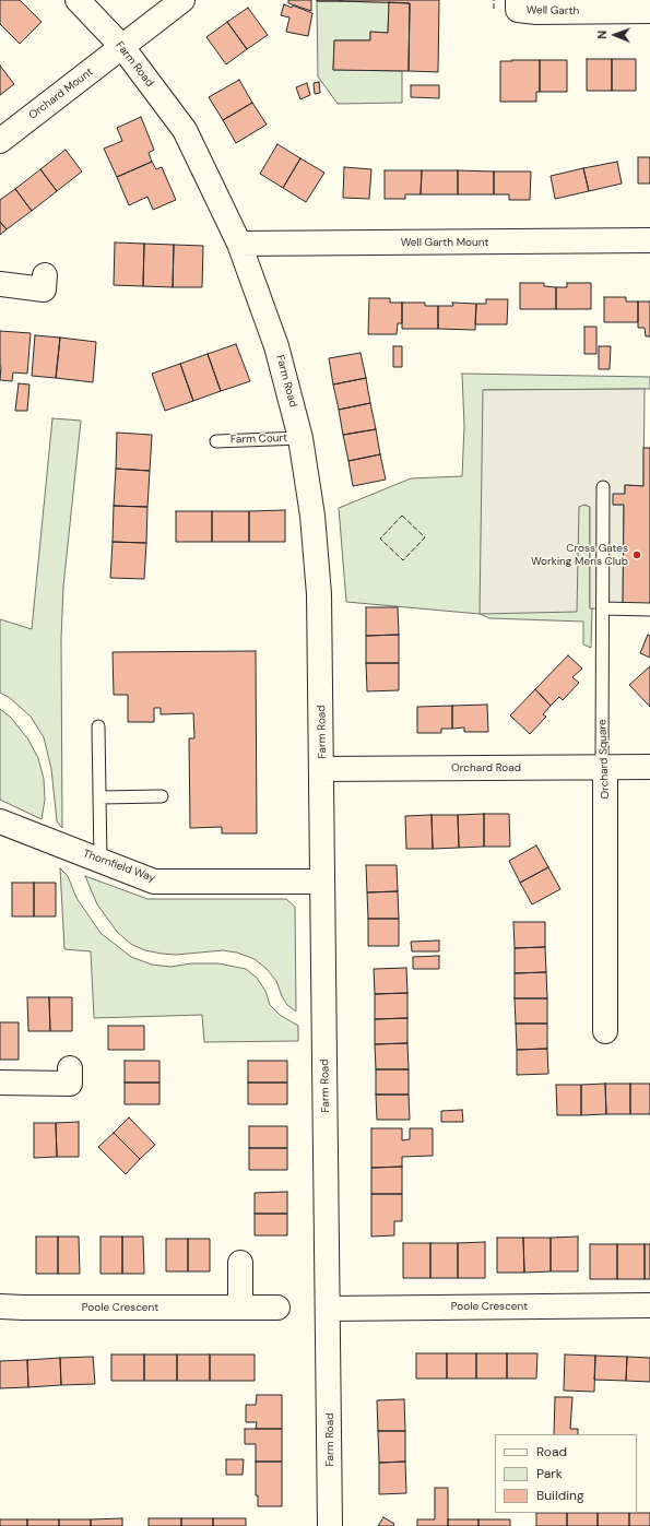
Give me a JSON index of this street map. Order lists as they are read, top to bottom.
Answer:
{
  "streets": {
    "street": [
      "Well Garth",
      "Farm Road",
      "Orchard Mount",
      "Well Garth Mount",
      "Orchard Square",
      "Orchard Road",
      "Thornfield Way",
      "Poole Crescent"
    ],
    "lane": ["Farm Court"]
  },
  "crossings": [
    ["Farm Road", "Orchard Mount"],
    ["Farm Road", "Well Garth Mount"],
    ["Farm Road", "Farm Court"],
    ["Farm Road", "Orchard Road"],
    ["Farm Road", "Thornfield Way"],
    ["Farm Road", "Poole Crescent"],
    ["Orchard Square", "Orchard Road"]
  ],
  "places": ["Cross Gates Working Mens Club"],
  "legend": ["Road", "Park", "Building"],
  "north": "left"
}
